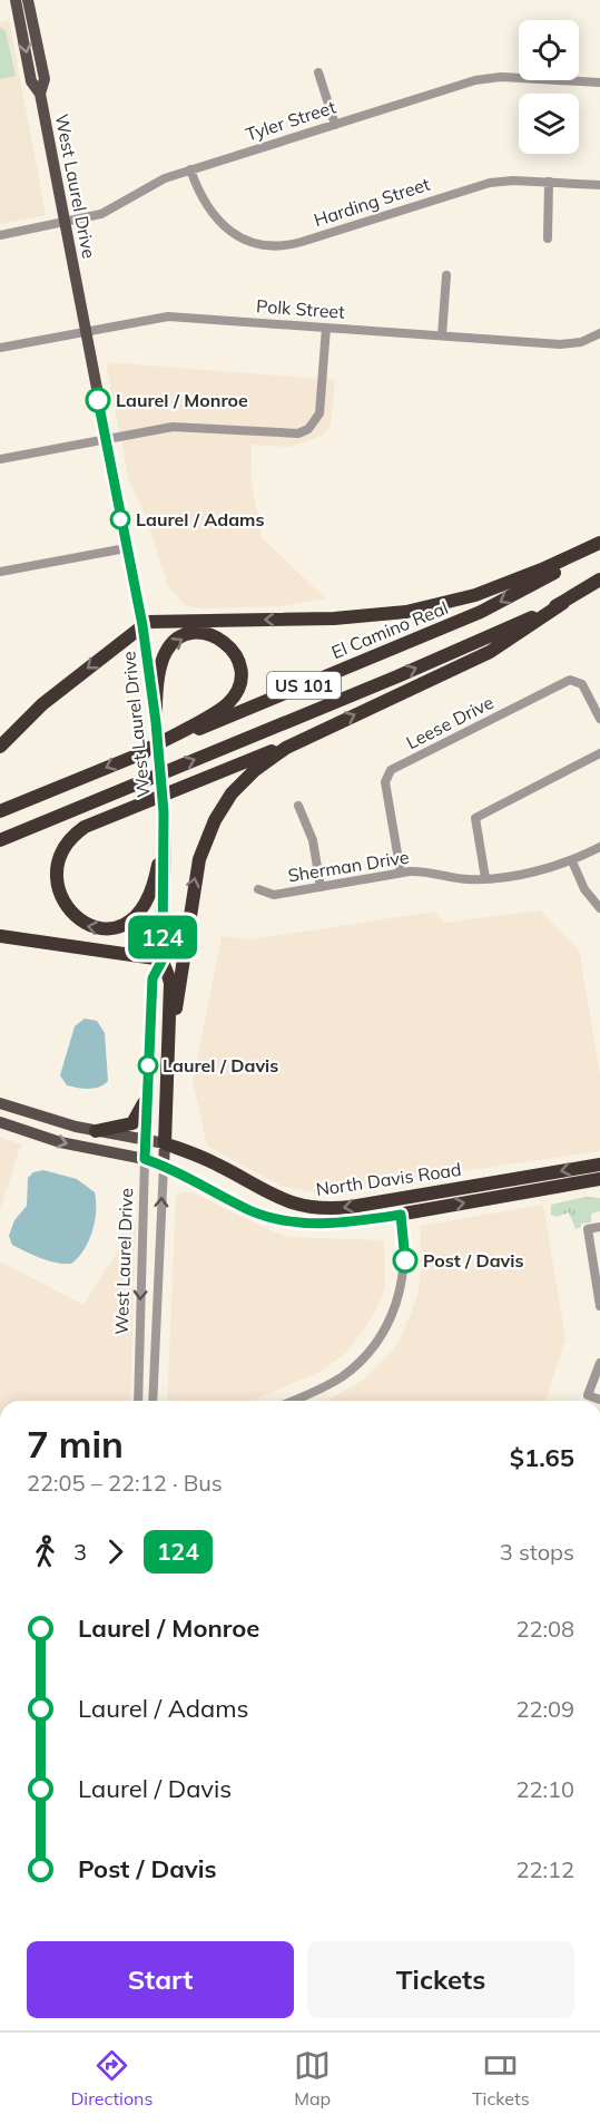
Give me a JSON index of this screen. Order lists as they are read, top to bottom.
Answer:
{
  "streets": {
    "highway": [
      "West Laurel Drive",
      "El Camino Real",
      "US 101",
      "North Davis Road"
    ],
    "street": [
      "Tyler Street",
      "Harding Street",
      "Polk Street",
      "Leese Drive",
      "Sherman Drive"
    ]
  },
  "crossings": [
    ["Tyler Street", "West Laurel Drive"],
    ["Tyler Street", "Harding Street"],
    ["West Laurel Drive", "Polk Street"],
    ["West Laurel Drive", "North Davis Road"],
    ["Leese Drive", "Sherman Drive"]
  ],
  "places": [
    "Laurel / Monroe",
    "Laurel / Adams",
    "Laurel / Davis",
    "Post / Davis"
  ],
  "lines": ["bus line 124"],
  "page": {
    "on_map": "124",
    "heading": ["7 min", "22:05 – 22:12 · Bus", "$1.65"],
    "legs": ["3", "124", "3 stops"],
    "list": [
      {
        "name": "Laurel / Monroe",
        "value": "22:08"
      },
      {
        "name": "Laurel / Adams",
        "value": "22:09"
      },
      {
        "name": "Laurel / Davis",
        "value": "22:10"
      },
      {
        "name": "Post / Davis",
        "value": "22:12"
      }
    ],
    "buttons": ["Start", "Tickets"],
    "tabs": ["Directions", "Map", "Tickets"]
  }
}
